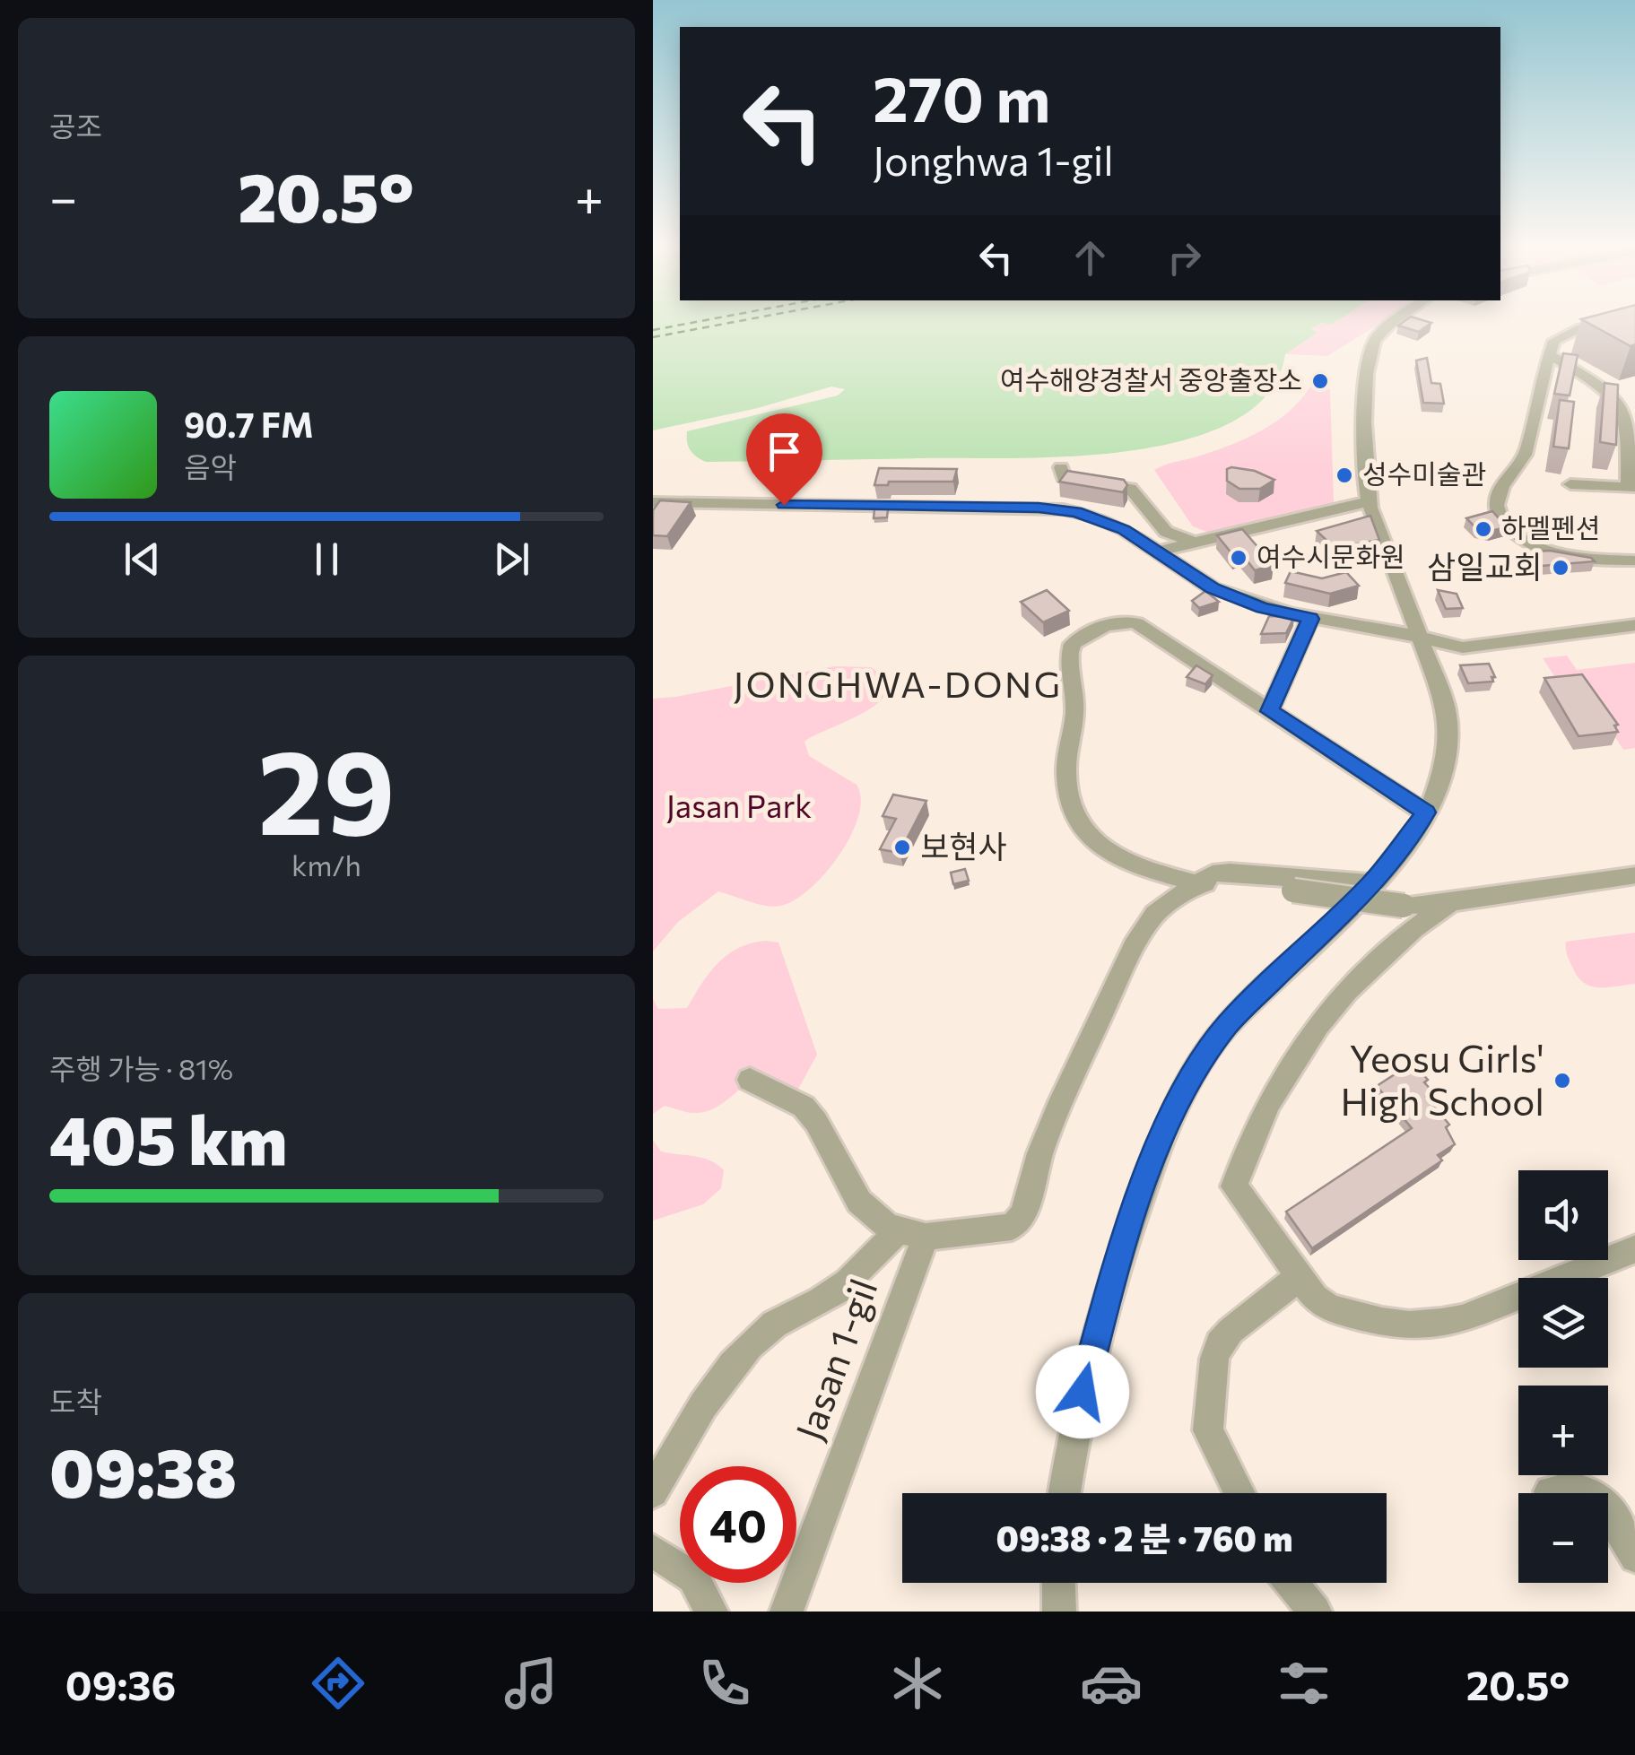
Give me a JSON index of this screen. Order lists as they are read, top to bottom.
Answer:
{
  "streets": {
    "street": ["Jasan 1-gil"]
  },
  "districts": ["JONGHWA-DONG"],
  "parks": ["Jasan Park"],
  "places": [
    "여수해양경찰서 중앙출장소",
    "성수미술관",
    "하멜펜션",
    "여수시문화원",
    "삼일교회",
    "보현사",
    "Yeosu Girls' High School"
  ],
  "page": {
    "tile": [
      "공조",
      ["29", "km/h"],
      ["주행 가능 · 81%", "405 km"],
      ["도착", "09:38"]
    ],
    "turn": ["270 m", "Jonghwa 1-gil"],
    "heat": ["−", "20.5°", "+"],
    "song": ["90.7 FM", "음악"],
    "map_buttons": ["+", "−"],
    "limit": "40",
    "trip": "09:38 · 2 분 · 760 m",
    "tabs": ["09:36", "20.5°"]
  }
}
